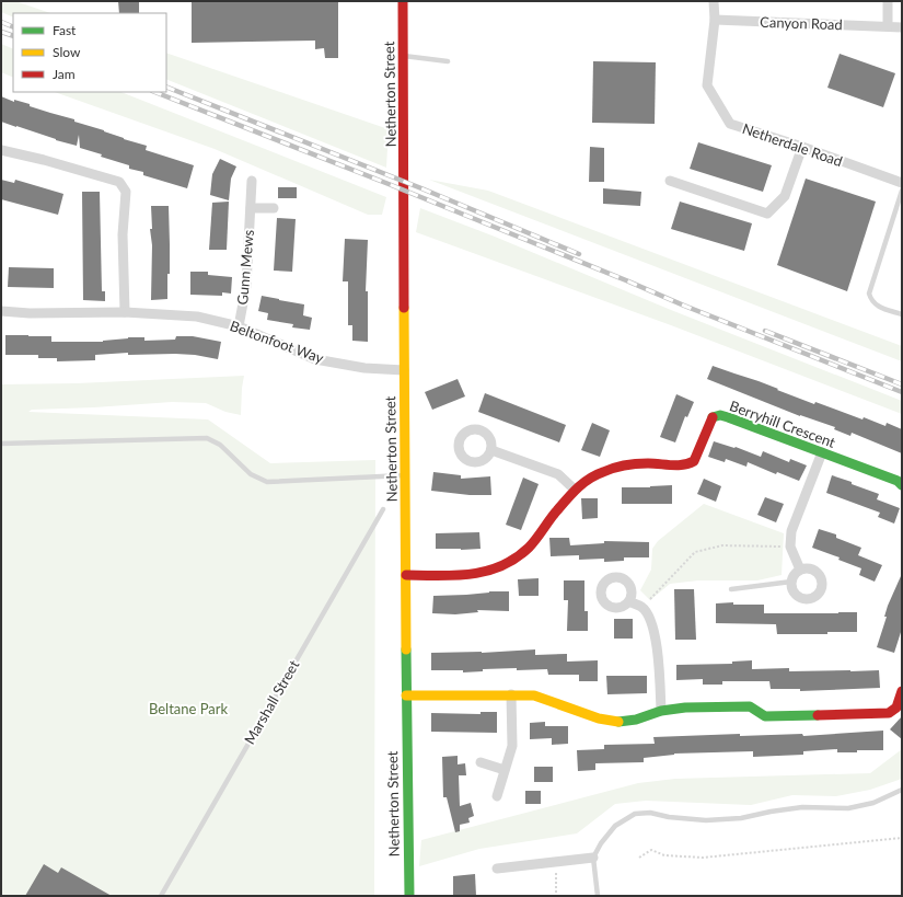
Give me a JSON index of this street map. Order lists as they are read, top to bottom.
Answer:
{
  "streets": {
    "street": [
      "Canyon Road",
      "Netherton Street",
      "Netherdale Road",
      "Gunn Mews",
      "Beltonfoot Way",
      "Berryhill Crescent"
    ],
    "lane": ["Marshall Street"]
  },
  "crossings": [
    ["Canyon Road", "Netherdale Road"],
    ["Netherton Street", "Beltonfoot Way"],
    ["Netherton Street", "Berryhill Crescent"],
    ["Gunn Mews", "Beltonfoot Way"]
  ],
  "parks": ["Beltane Park"],
  "legend": ["Fast", "Slow", "Jam"]
}
